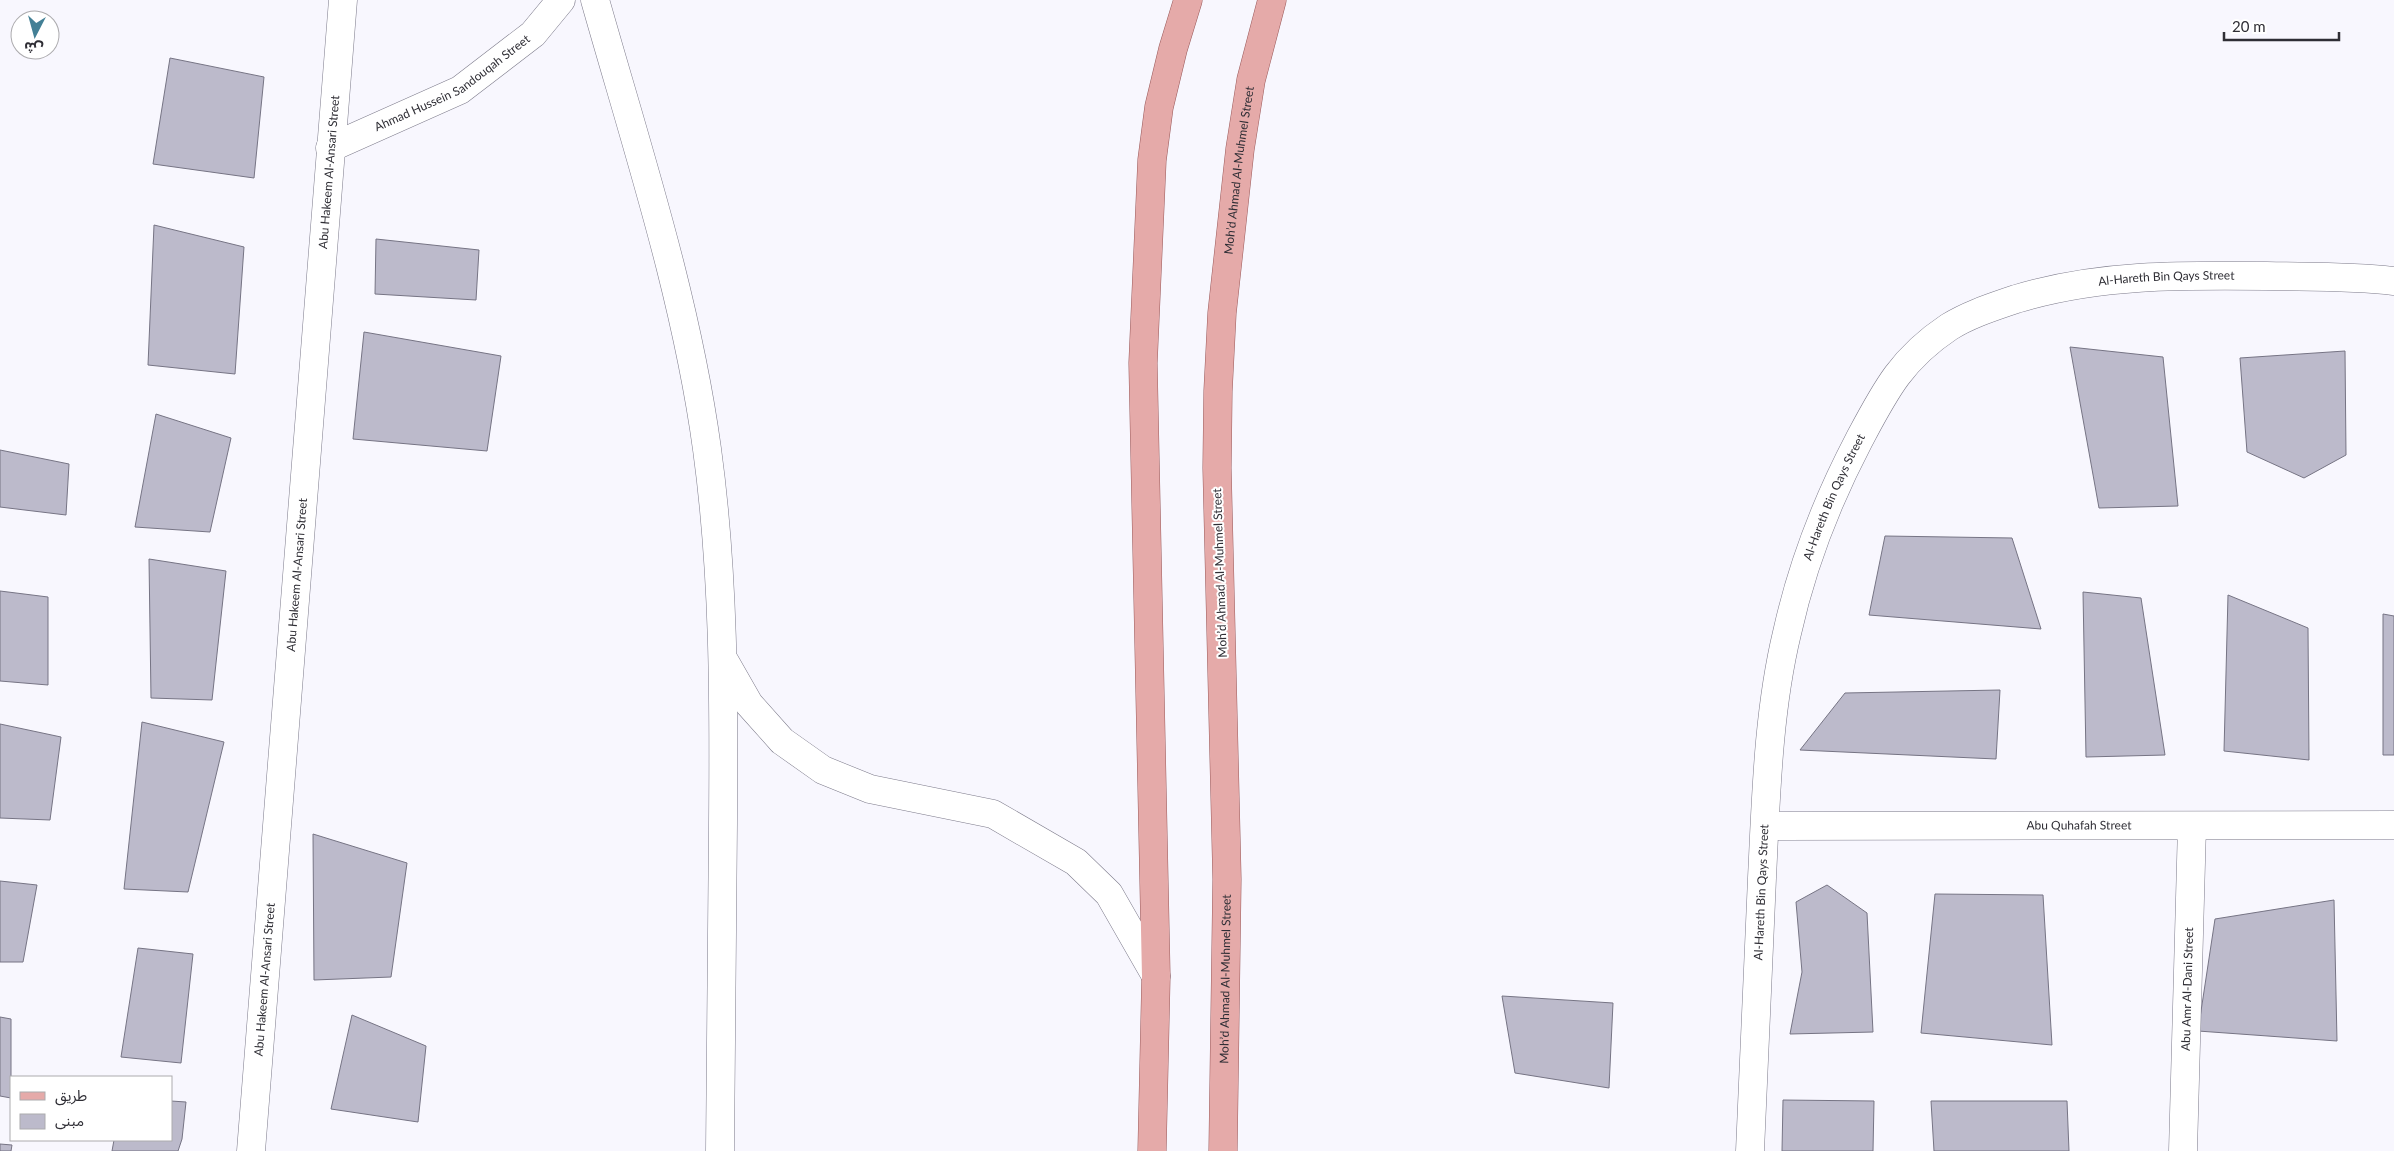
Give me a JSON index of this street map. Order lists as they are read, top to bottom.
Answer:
{
  "streets": {
    "main road": ["Moh’d Ahmad Al-Muhmel Street"],
    "street": [
      "Ahmad Hussein Sandouqah Street",
      "Abu Hakeem Al-Ansari Street",
      "Al-Hareth Bin Qays Street",
      "Abu Quhafah Street",
      "Abu Amr Al-Dani Street"
    ]
  },
  "crossings": [
    ["Ahmad Hussein Sandouqah Street", "Abu Hakeem Al-Ansari Street"],
    ["Al-Hareth Bin Qays Street", "Abu Quhafah Street"],
    ["Abu Quhafah Street", "Abu Amr Al-Dani Street"]
  ],
  "legend": ["طريق", "مبنى"],
  "scale_bar": "20 m",
  "north": "bottom"
}
